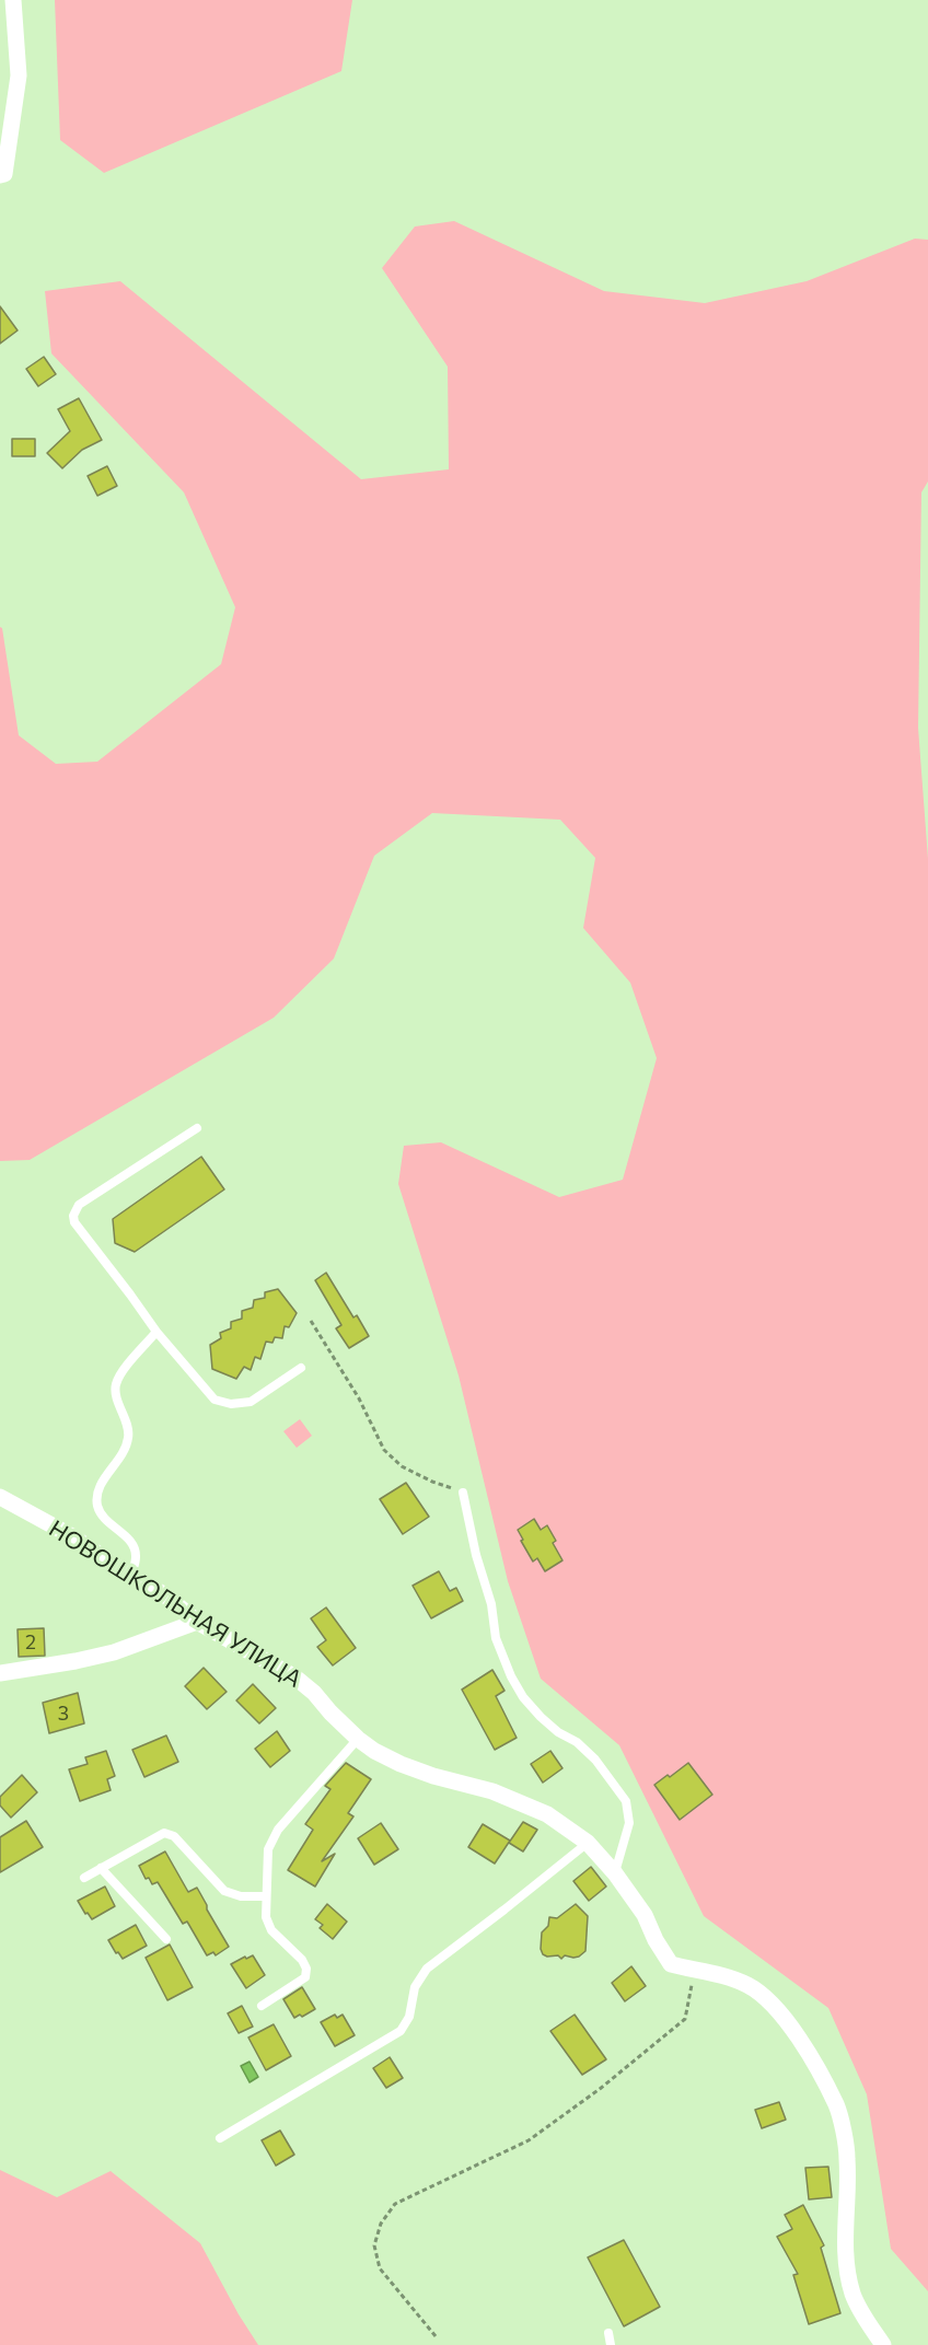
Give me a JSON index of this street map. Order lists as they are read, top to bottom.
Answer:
{
  "streets": {
    "street": ["НОВОШКОЛЬНАЯ УЛИЦА"]
  },
  "house_numbers": ["2", "3"]
}
